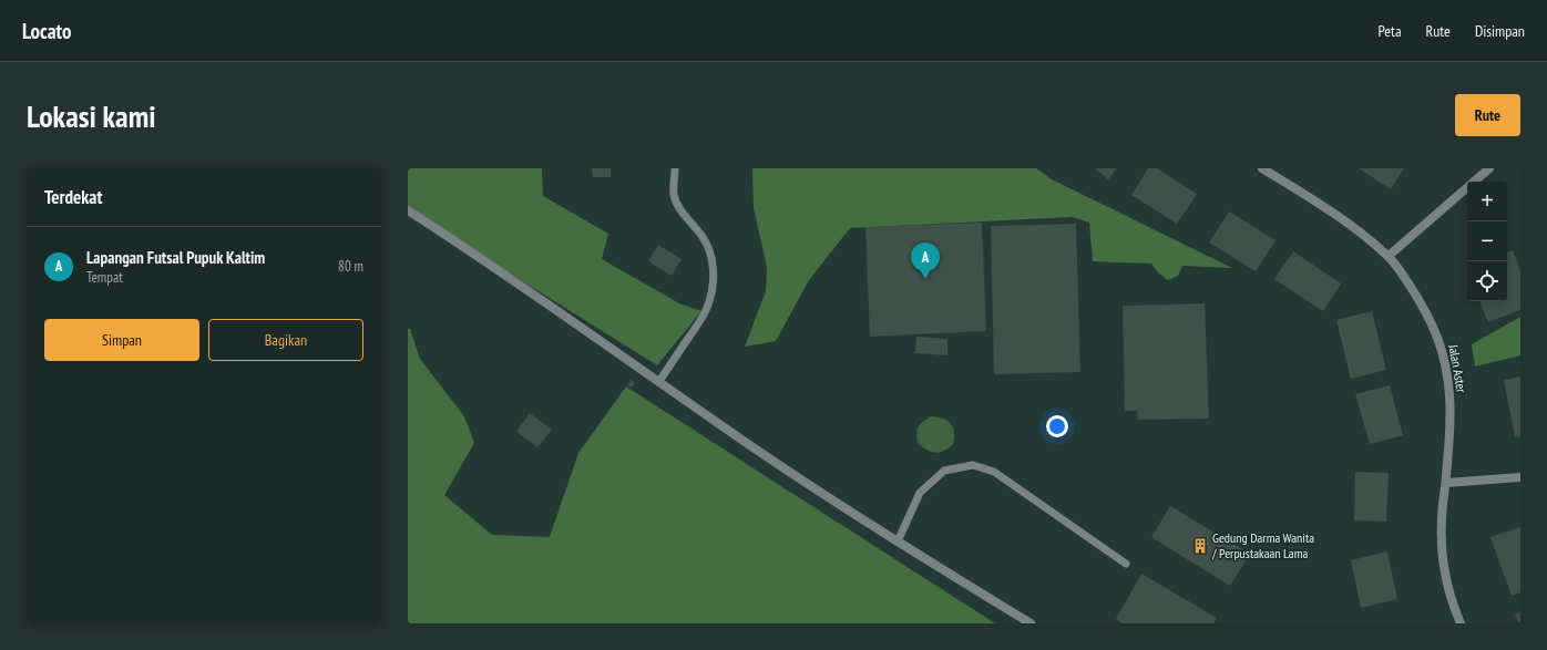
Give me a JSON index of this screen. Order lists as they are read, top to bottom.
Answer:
{
  "streets": {
    "street": ["Jalan Aster"]
  },
  "places": {
    "building": ["Gedung Darma Wanita / Perpustakaan Lama"]
  },
  "page": {
    "header": "Locato",
    "nav": ["Peta", "Rute", "Disimpan"],
    "buttons": [
      "Rute",
      ["Simpan", "Bagikan"]
    ],
    "title": "Lokasi kami",
    "heading": "Terdekat",
    "map_buttons": ["+", "−"],
    "list": [
      {
        "mark": "A",
        "name": "Lapangan Futsal Pupuk Kaltim",
        "note": "Tempat",
        "value": "80 m"
      }
    ],
    "pins": "A"
  }
}
